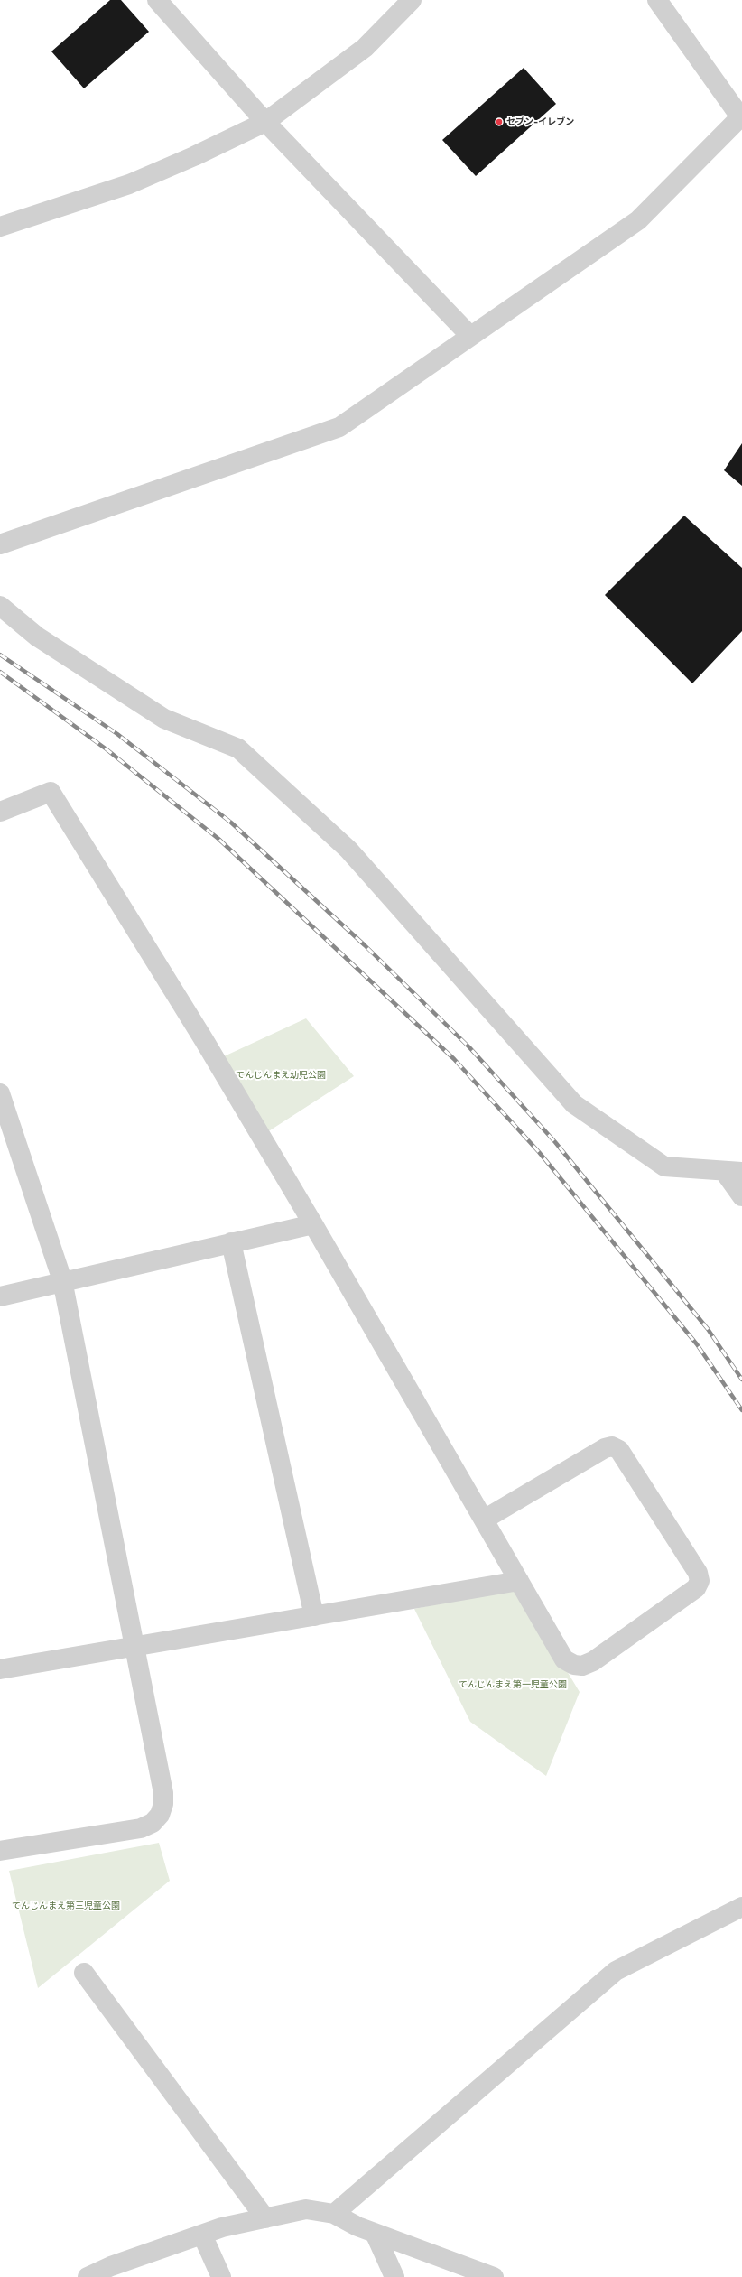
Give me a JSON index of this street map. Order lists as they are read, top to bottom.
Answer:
{
  "parks": ["てんじんまえ幼児公園", "てんじんまえ第一児童公園", "てんじんまえ第三児童公園"],
  "places": ["セブン-イレブン"]
}
